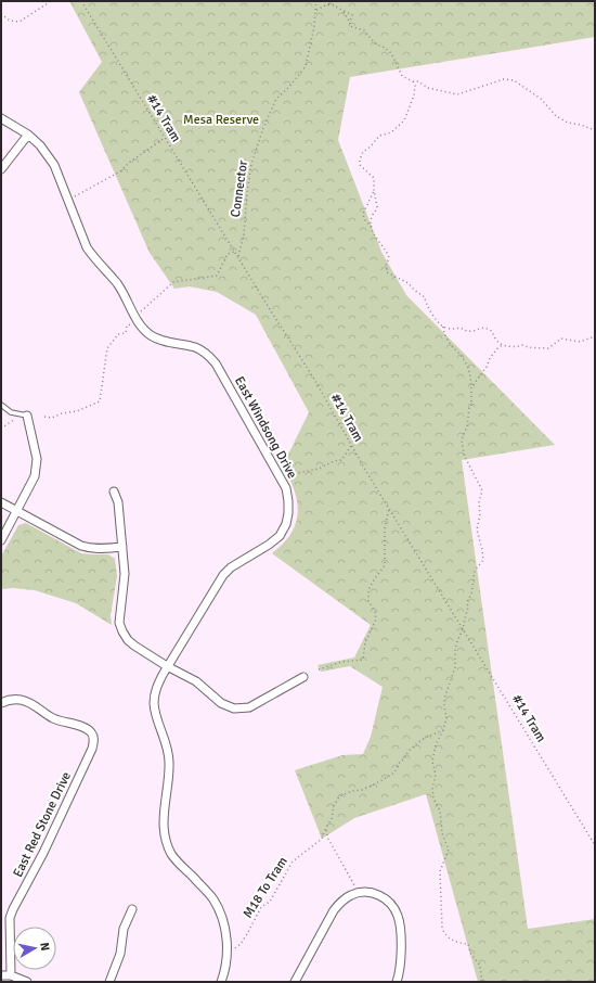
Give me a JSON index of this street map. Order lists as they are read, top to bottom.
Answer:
{
  "streets": {
    "street": ["East Windsong Drive", "East Red Stone Drive"],
    "path": ["#14 Tram", "Connector", "M18 To Tram"]
  },
  "crossings": [
    ["#14 Tram", "Connector"]
  ],
  "parks": ["Mesa Reserve"],
  "north": "right"
}
